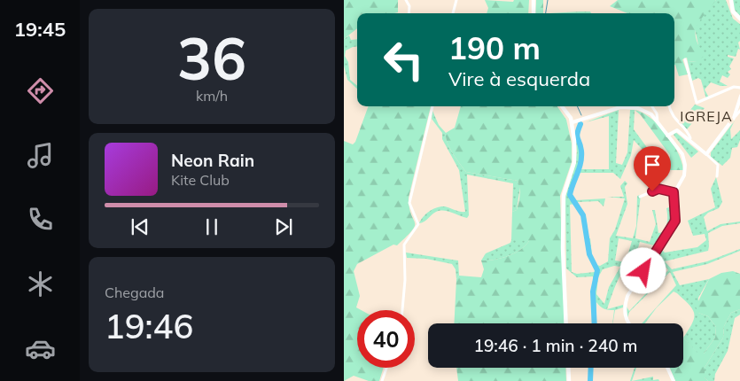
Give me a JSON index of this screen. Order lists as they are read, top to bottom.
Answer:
{
  "districts": ["IGREJA"],
  "page": {
    "tabs": "19:45",
    "tile": [
      ["36", "km/h"],
      ["Chegada", "19:46"]
    ],
    "turn": ["190 m", "Vire à esquerda"],
    "song": ["Neon Rain", "Kite Club"],
    "limit": "40",
    "trip": "19:46 · 1 min · 240 m"
  }
}
